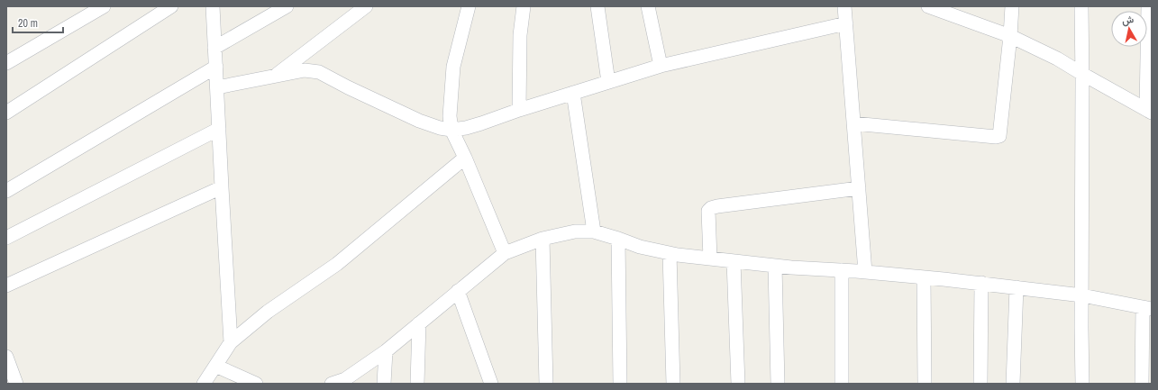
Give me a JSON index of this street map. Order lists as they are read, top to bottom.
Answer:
{
  "scale_bar": "20 m",
  "north": "top"
}
